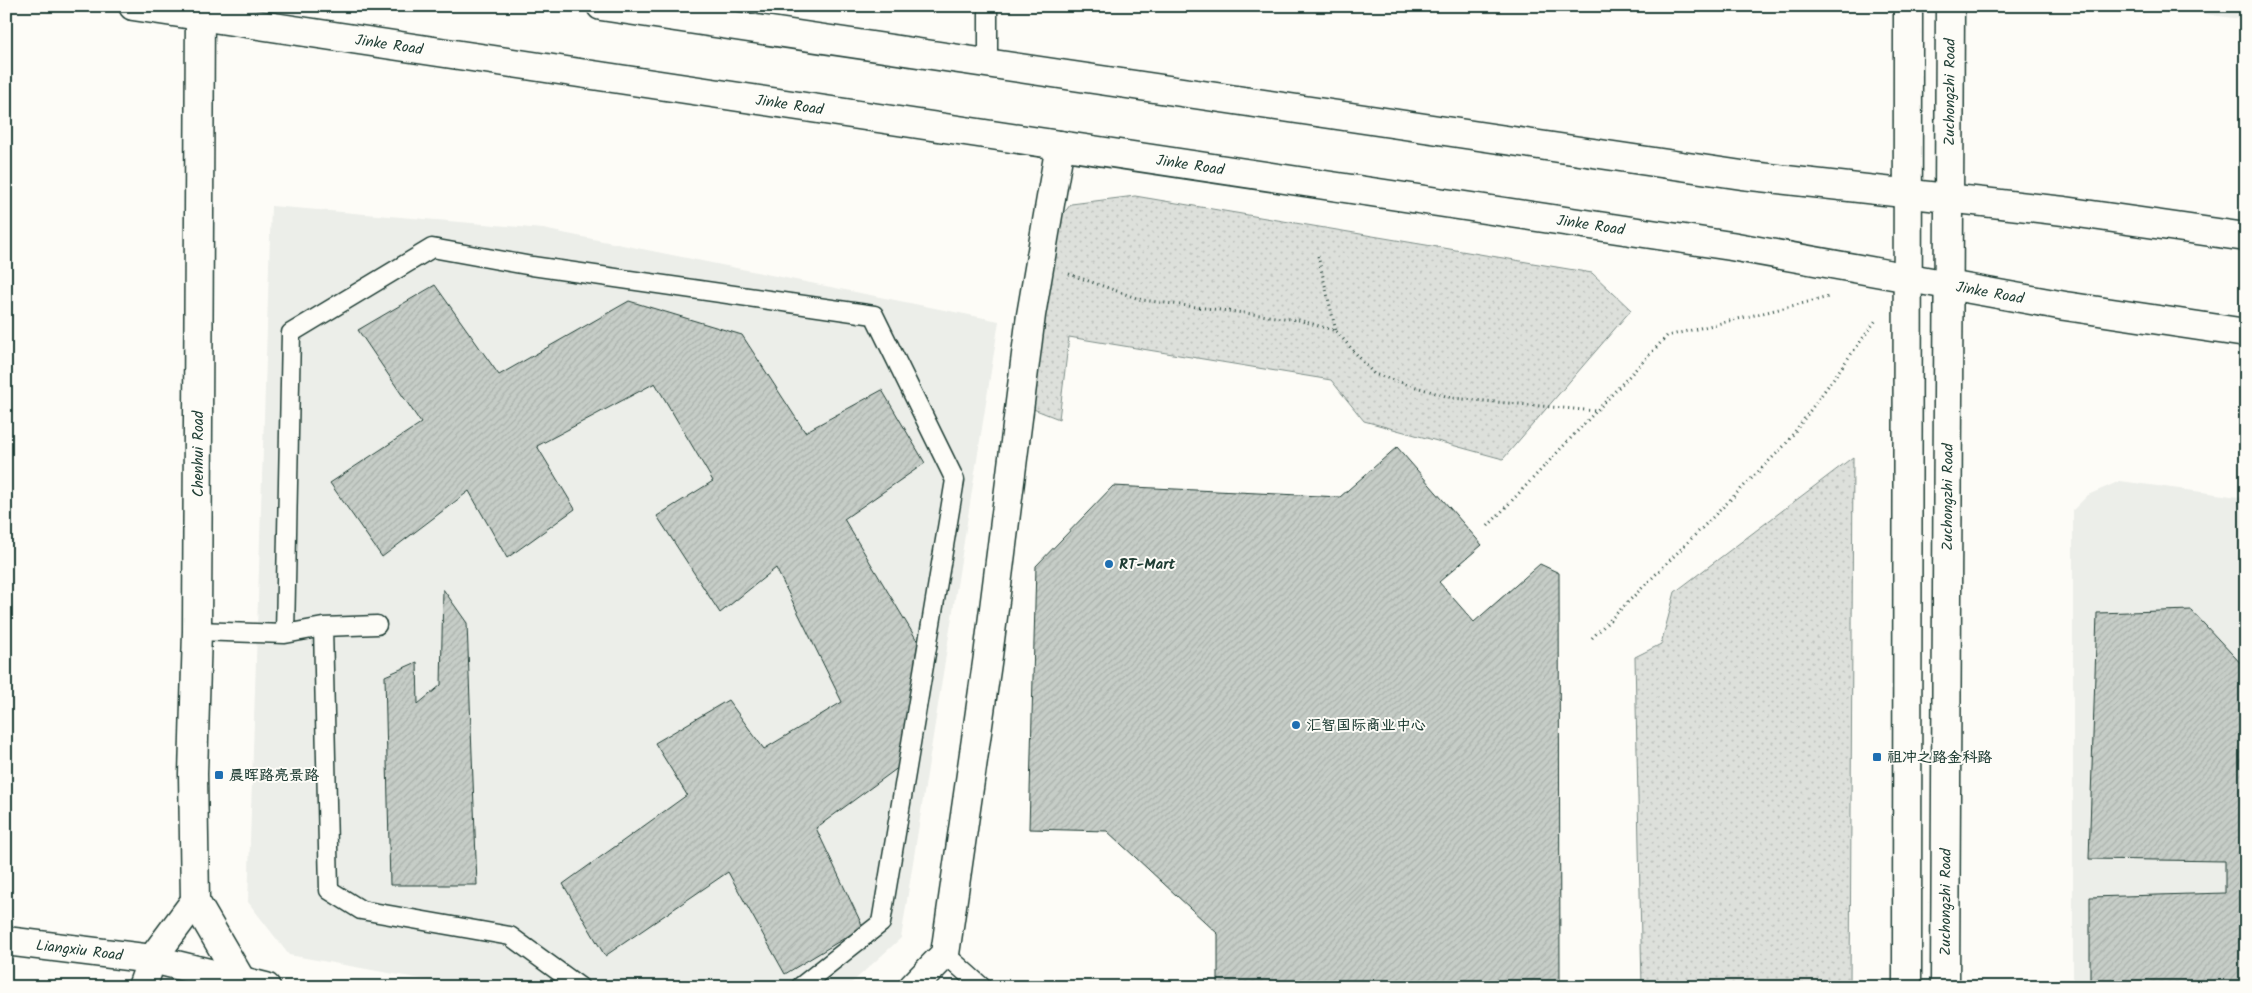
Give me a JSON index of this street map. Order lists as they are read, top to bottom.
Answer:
{
  "streets": {
    "main road": [
      "Jinke Road",
      "Zuchongzhi Road",
      "Chenhui Road",
      "Liangxiu Road"
    ]
  },
  "crossings": [
    ["Jinke Road", "Zuchongzhi Road"],
    ["Jinke Road", "Chenhui Road"]
  ],
  "places": {
    "other": ["RT-Mart", "汇智国际商业中心"],
    "transit": ["祖冲之路金科路", "晨晖路亮景路"]
  }
}
